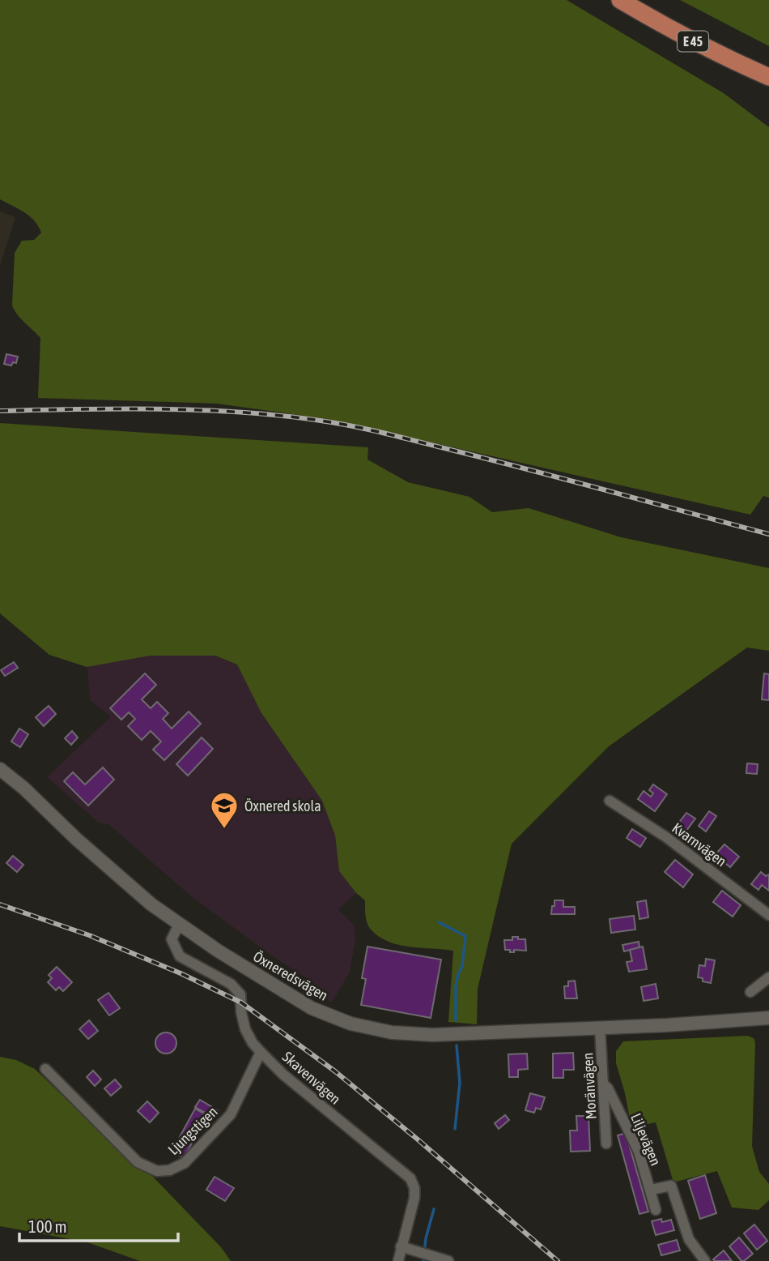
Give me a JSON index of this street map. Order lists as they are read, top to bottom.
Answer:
{
  "streets": {
    "highway": ["E 45"],
    "street": [
      "Kvarnvägen",
      "Öxneredsvägen",
      "Skavenvägen",
      "Moränvägen",
      "Ljungstigen",
      "Liljevägen"
    ]
  },
  "crossings": [
    ["Öxneredsvägen", "Skavenvägen"],
    ["Öxneredsvägen", "Moränvägen"],
    ["Skavenvägen", "Ljungstigen"],
    ["Moränvägen", "Liljevägen"]
  ],
  "places": {
    "school or university": ["Öxnered skola"]
  },
  "scale_bar": "100 m"
}
